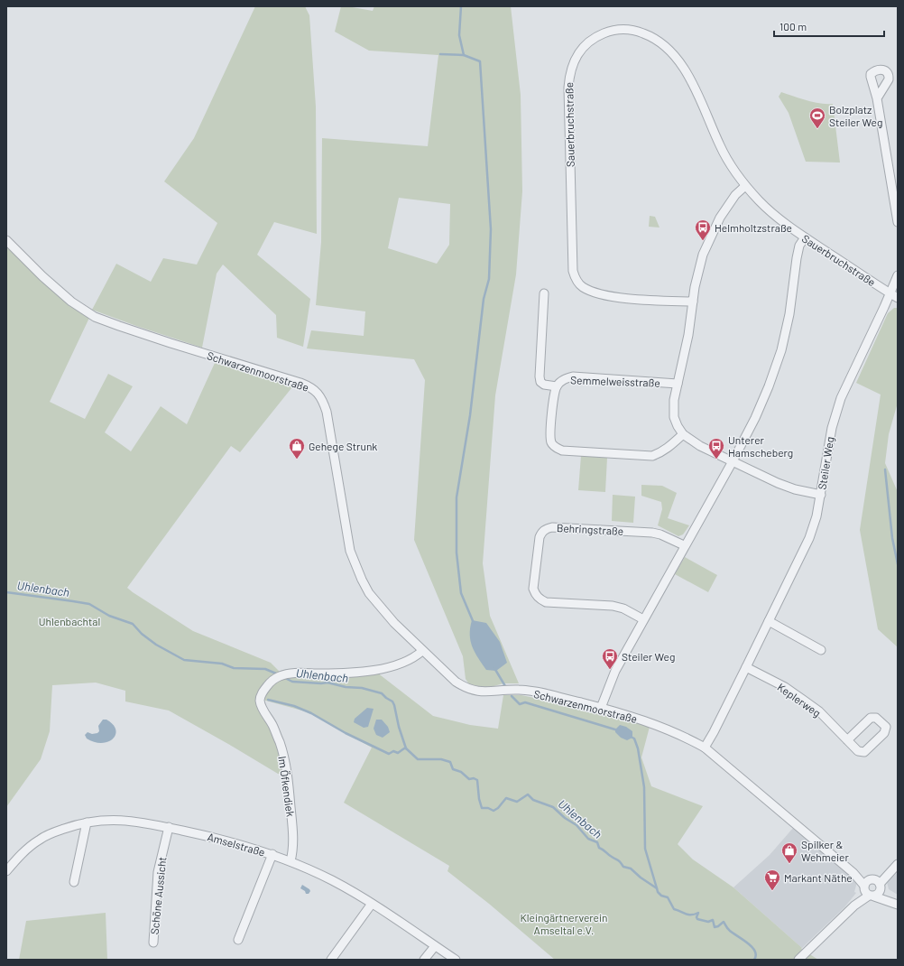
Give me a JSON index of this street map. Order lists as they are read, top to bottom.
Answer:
{
  "streets": {
    "street": [
      "Sauerbruchstraße",
      "Schwarzenmoorstraße",
      "Semmelweisstraße",
      "Steiler Weg",
      "Behringstraße",
      "Keplerweg",
      "Im Öfkendiek",
      "Amselstraße",
      "Schöne Aussicht"
    ]
  },
  "crossings": [
    ["Sauerbruchstraße", "Steiler Weg"],
    ["Schwarzenmoorstraße", "Steiler Weg"],
    ["Schwarzenmoorstraße", "Im Öfkendiek"],
    ["Steiler Weg", "Keplerweg"],
    ["Im Öfkendiek", "Amselstraße"],
    ["Amselstraße", "Schöne Aussicht"]
  ],
  "water": ["Uhlenbach"],
  "parks": ["Uhlenbachtal", "Kleingärtnerverein Amseltal e.V."],
  "places": {
    "sports": ["Bolzplatz Steiler Weg"],
    "bus stop": ["Helmholtzstraße", "Unterer Hamscheberg", "Steiler Weg"],
    "shop": ["Gehege Strunk", "Spilker & Wehmeier"],
    "supermarket": ["Markant Näthe"]
  },
  "scale_bar": "100 m"
}
